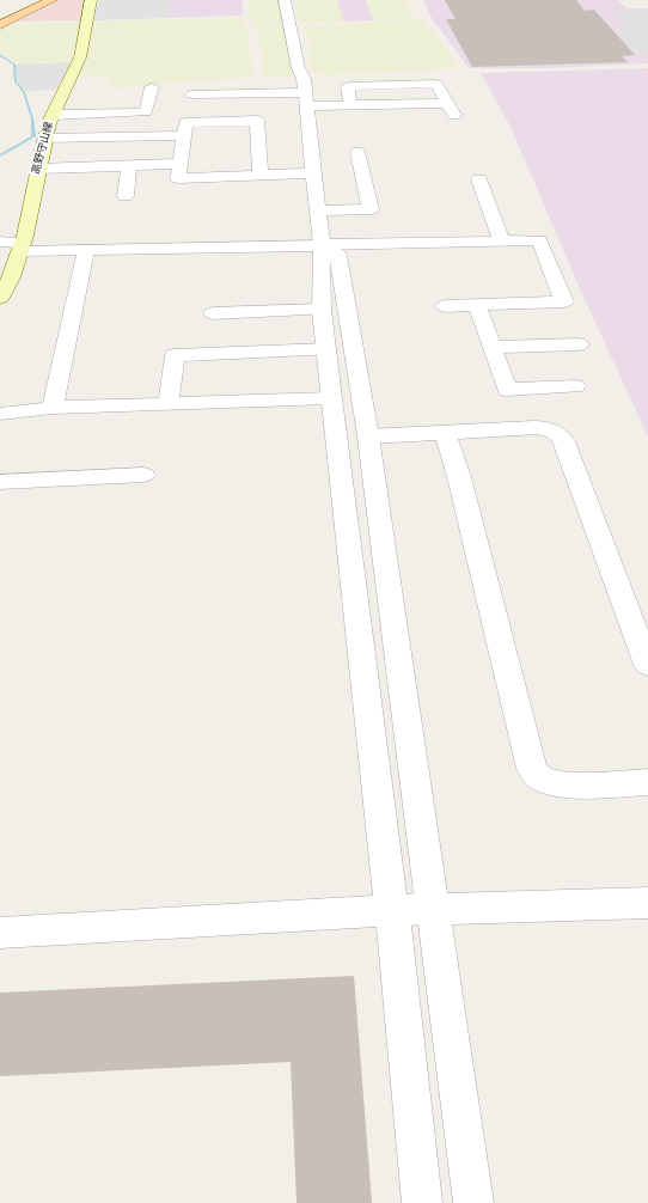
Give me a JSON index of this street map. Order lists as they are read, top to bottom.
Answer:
{
  "streets": {
    "main road": ["高野守山線"]
  }
}
